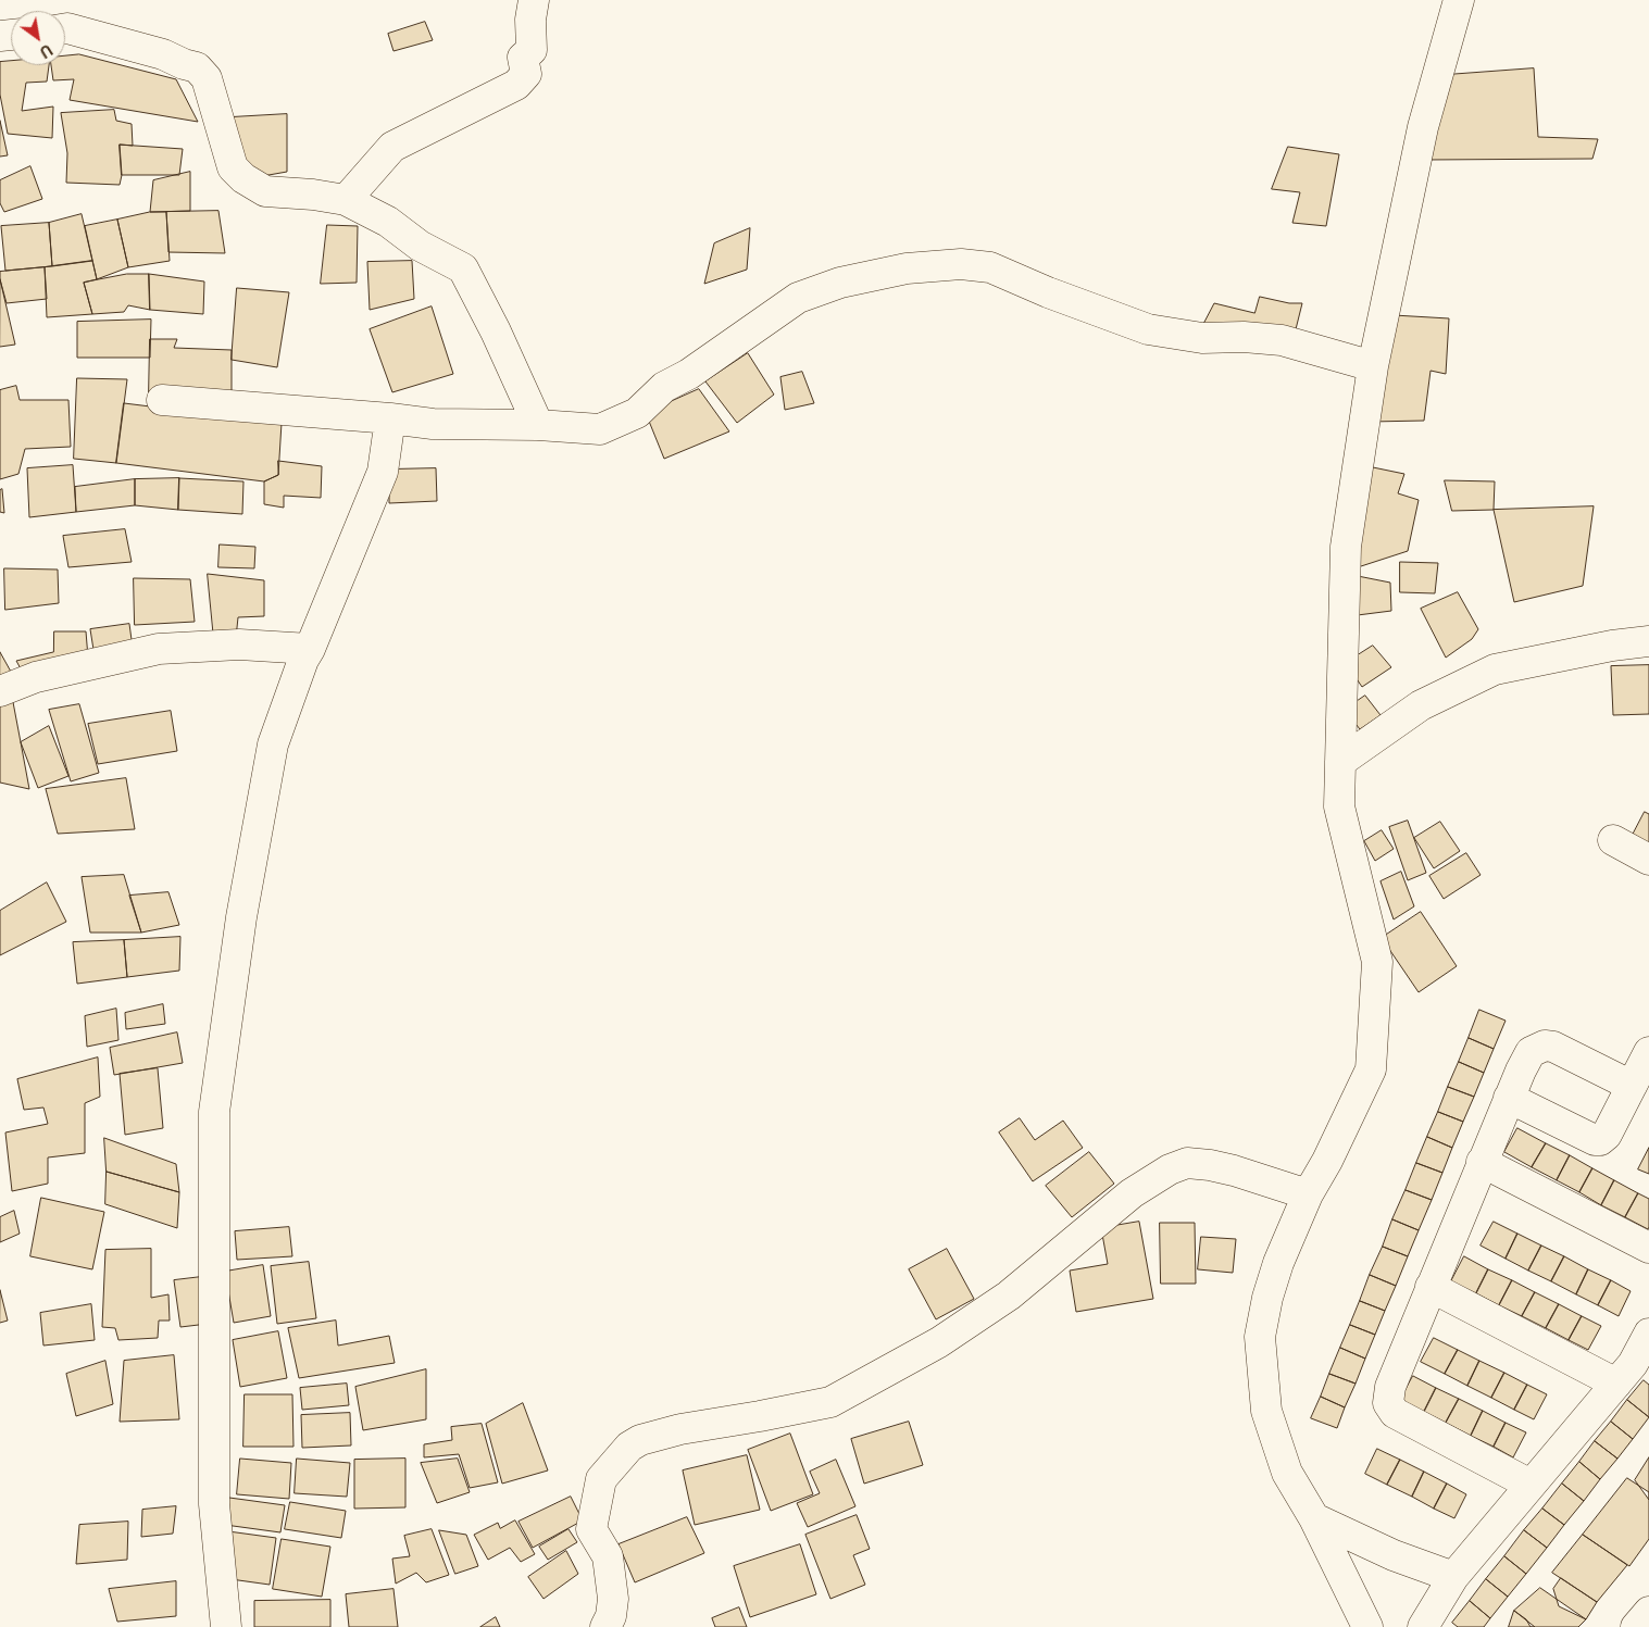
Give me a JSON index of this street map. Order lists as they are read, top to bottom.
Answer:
{
  "north": "bottom right"
}
